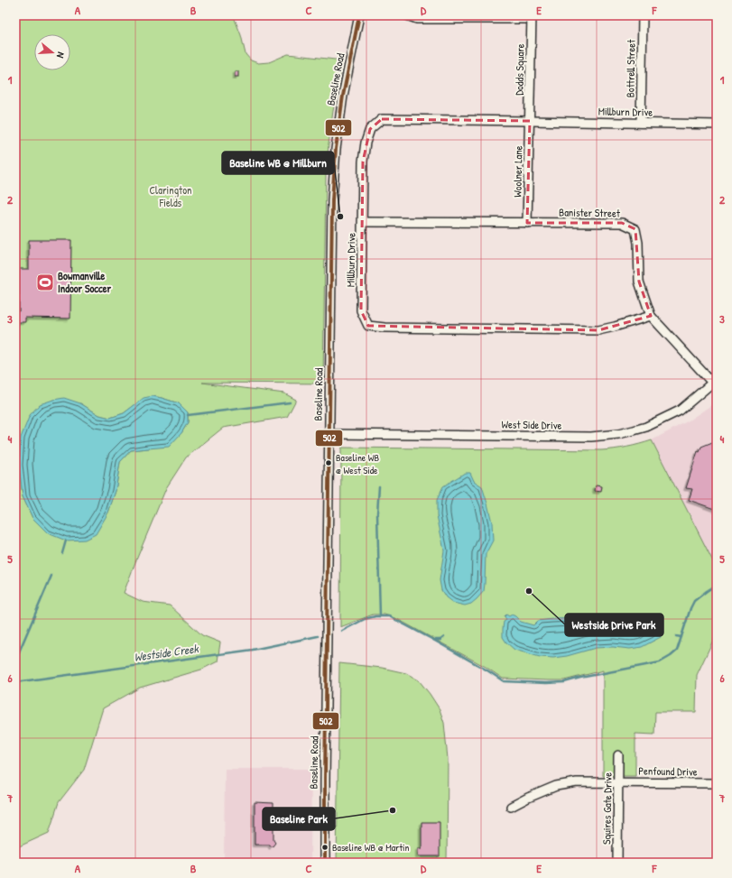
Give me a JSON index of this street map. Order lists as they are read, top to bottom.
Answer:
{
  "streets": {
    "street": [
      "Bottrell Street",
      "Dodds Square",
      "Baseline Road",
      "Millburn Drive",
      "Woolner Lane",
      "Banister Street",
      "West Side Drive",
      "Penfound Drive",
      "Squires Gate Drive"
    ]
  },
  "crossings": [
    ["Bottrell Street", "Millburn Drive"],
    ["Dodds Square", "Millburn Drive"],
    ["Dodds Square", "Woolner Lane"],
    ["Baseline Road", "West Side Drive"],
    ["Millburn Drive", "Woolner Lane"],
    ["Millburn Drive", "Banister Street"],
    ["Woolner Lane", "Banister Street"],
    ["Banister Street", "West Side Drive"],
    ["Penfound Drive", "Squires Gate Drive"]
  ],
  "water": ["Westside Creek"],
  "parks": ["Clarington Fields"],
  "places": {
    "other": [
      "Baseline WB @ Millburn",
      "Baseline WB @ West Side",
      "Westside Drive Park",
      "Baseline Park",
      "Baseline WB @ Martin"
    ],
    "sports": ["Bowmanville Indoor Soccer"]
  },
  "lines": ["transit line 502"],
  "north": "right",
  "grid": {
    "columns": [
      "A",
      "B",
      "C",
      "D",
      "E",
      "F"
    ],
    "rows": [
      "1",
      "2",
      "3",
      "4",
      "5",
      "6",
      "7"
    ]
  }
}
